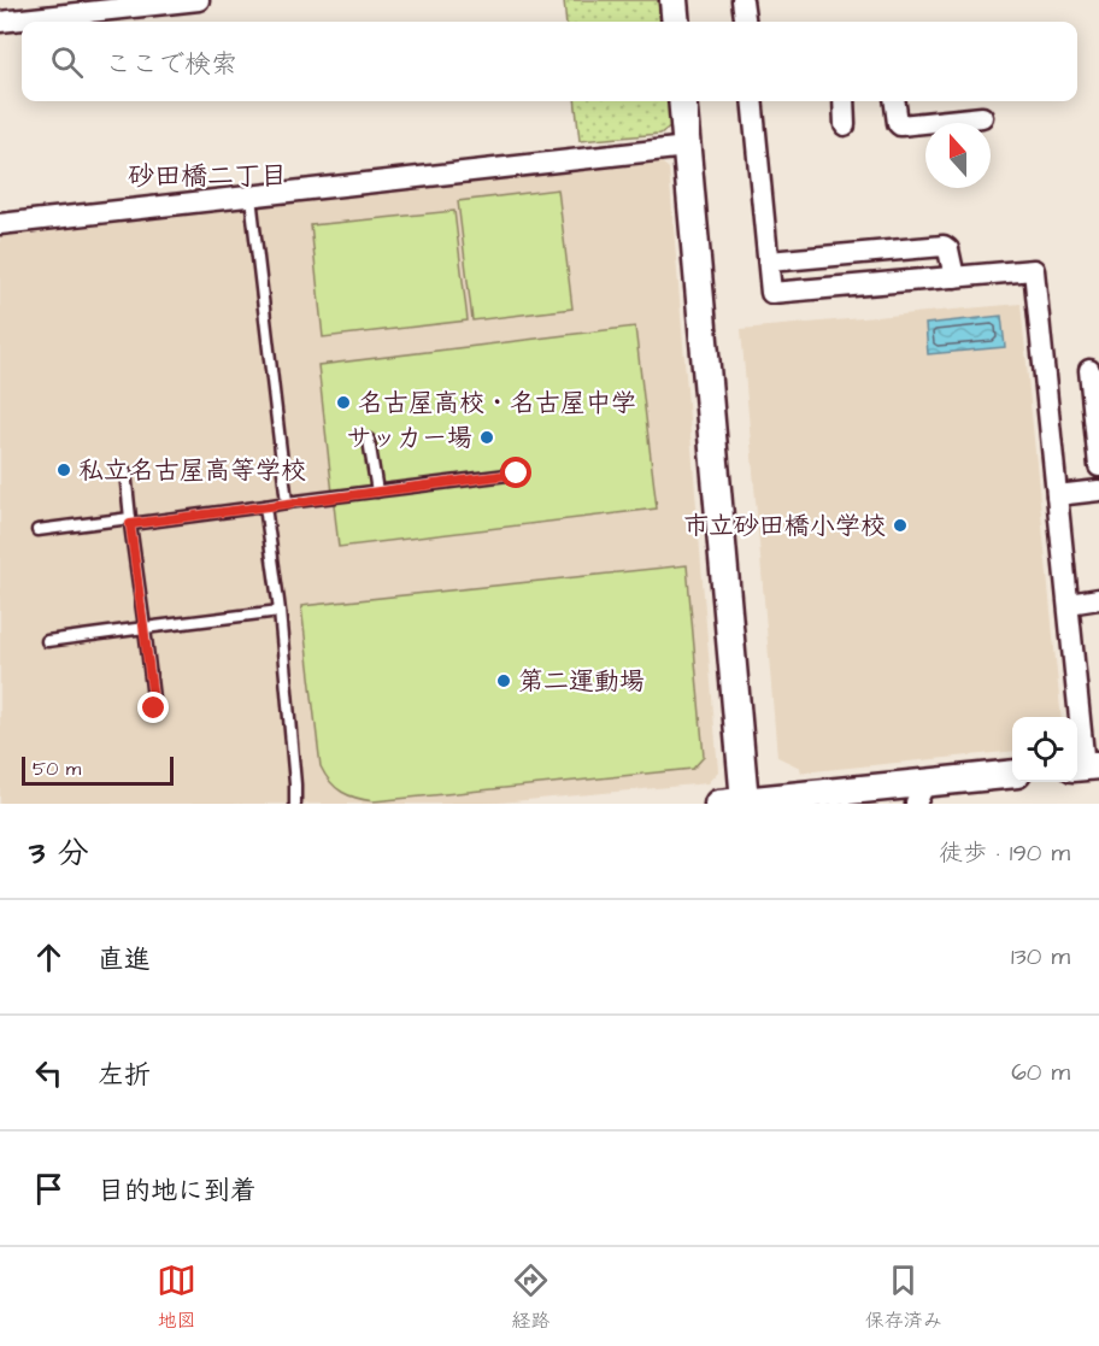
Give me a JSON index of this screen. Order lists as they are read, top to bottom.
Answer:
{
  "districts": ["砂田橋二丁目"],
  "places": [
    "名古屋高校・名古屋中学",
    "サッカー場",
    "私立名古屋高等学校",
    "市立砂田橋小学校",
    "第二運動場"
  ],
  "scale_bar": "50 m",
  "north": "top",
  "page": {
    "search": "ここで検索",
    "scale": "50 m",
    "heading": ["3 分", "徒歩 · 190 m"],
    "list": [
      ["直進", "130 m"],
      ["左折", "60 m"],
      "目的地に到着"
    ],
    "nav": ["地図", "経路", "保存済み"]
  }
}
